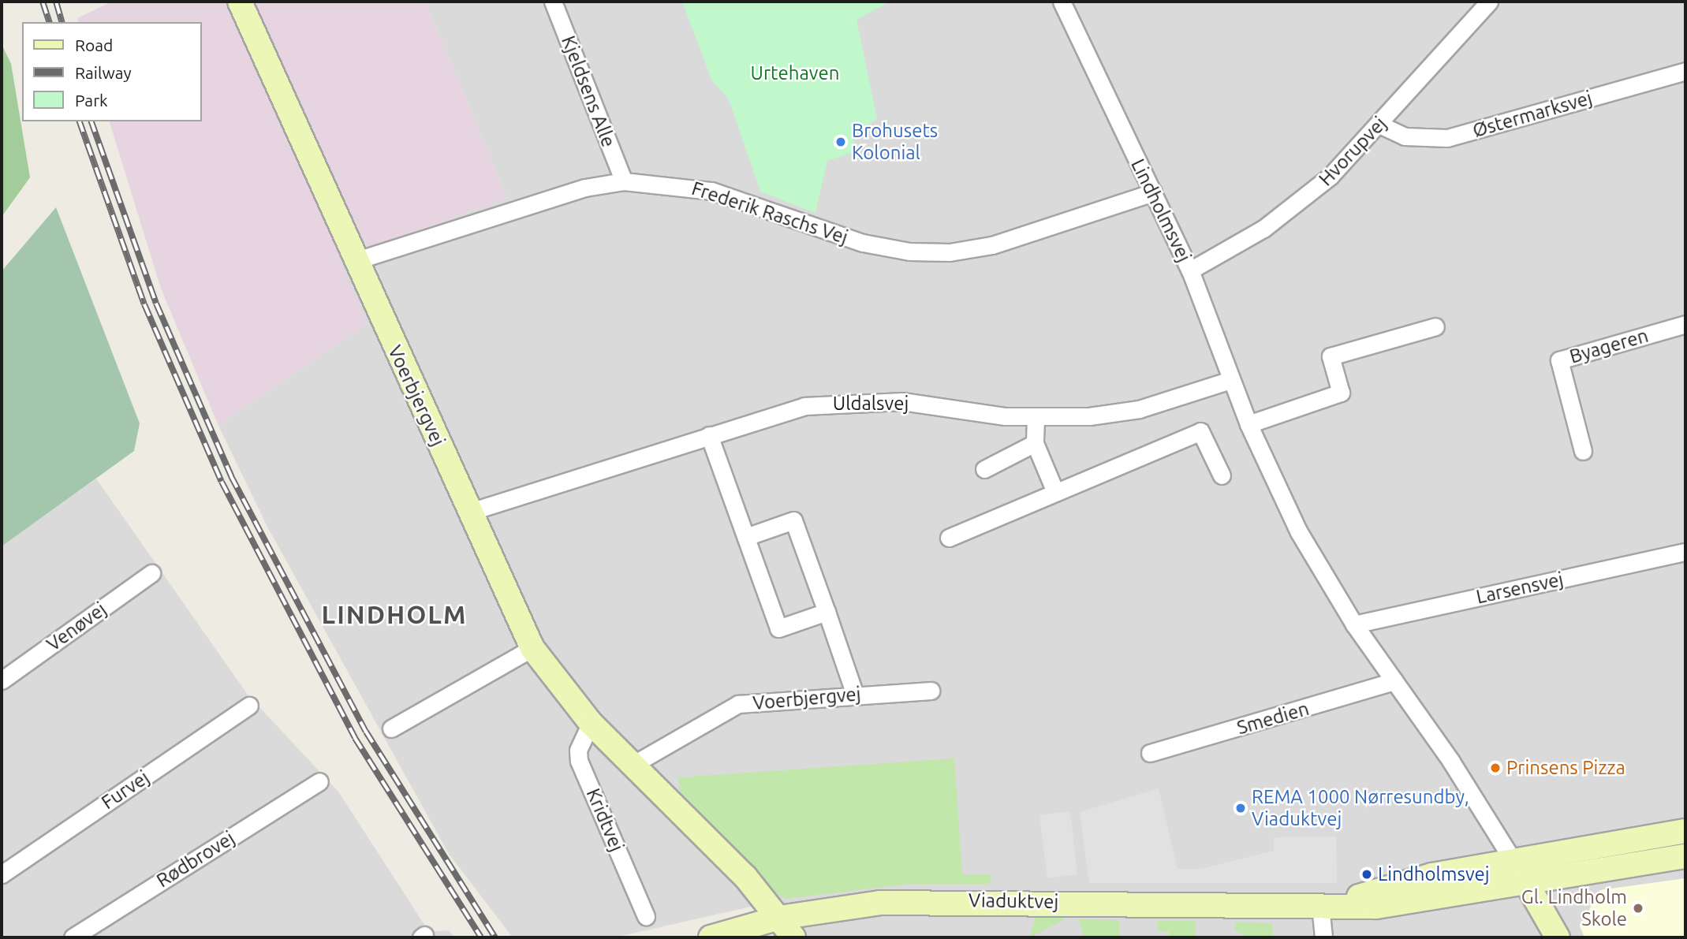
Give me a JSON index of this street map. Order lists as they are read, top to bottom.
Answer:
{
  "streets": {
    "street": [
      "Kjeldsens Alle",
      "Østermarksvej",
      "Hvorupvej",
      "Lindholmsvej",
      "Frederik Raschs Vej",
      "Byageren",
      "Voerbjergvej",
      "Uldalsvej",
      "Larsensvej",
      "Venøvej",
      "Smedien",
      "Furvej",
      "Kridtvej",
      "Rødbrovej",
      "Viaduktvej"
    ]
  },
  "crossings": [
    ["Kjeldsens Alle", "Frederik Raschs Vej"],
    ["Østermarksvej", "Hvorupvej"],
    ["Hvorupvej", "Lindholmsvej"],
    ["Lindholmsvej", "Frederik Raschs Vej"],
    ["Lindholmsvej", "Uldalsvej"],
    ["Lindholmsvej", "Larsensvej"],
    ["Lindholmsvej", "Smedien"],
    ["Lindholmsvej", "Viaduktvej"],
    ["Frederik Raschs Vej", "Voerbjergvej"],
    ["Voerbjergvej", "Uldalsvej"],
    ["Voerbjergvej", "Kridtvej"],
    ["Voerbjergvej", "Viaduktvej"]
  ],
  "districts": ["LINDHOLM"],
  "parks": ["Urtehaven"],
  "places": [
    "Brohusets Kolonial",
    "Prinsens Pizza",
    "REMA 1000 Nørresundby, Viaduktvej",
    "Lindholmsvej",
    "Gl. Lindholm Skole"
  ],
  "legend": ["Road", "Railway", "Park"]
}
